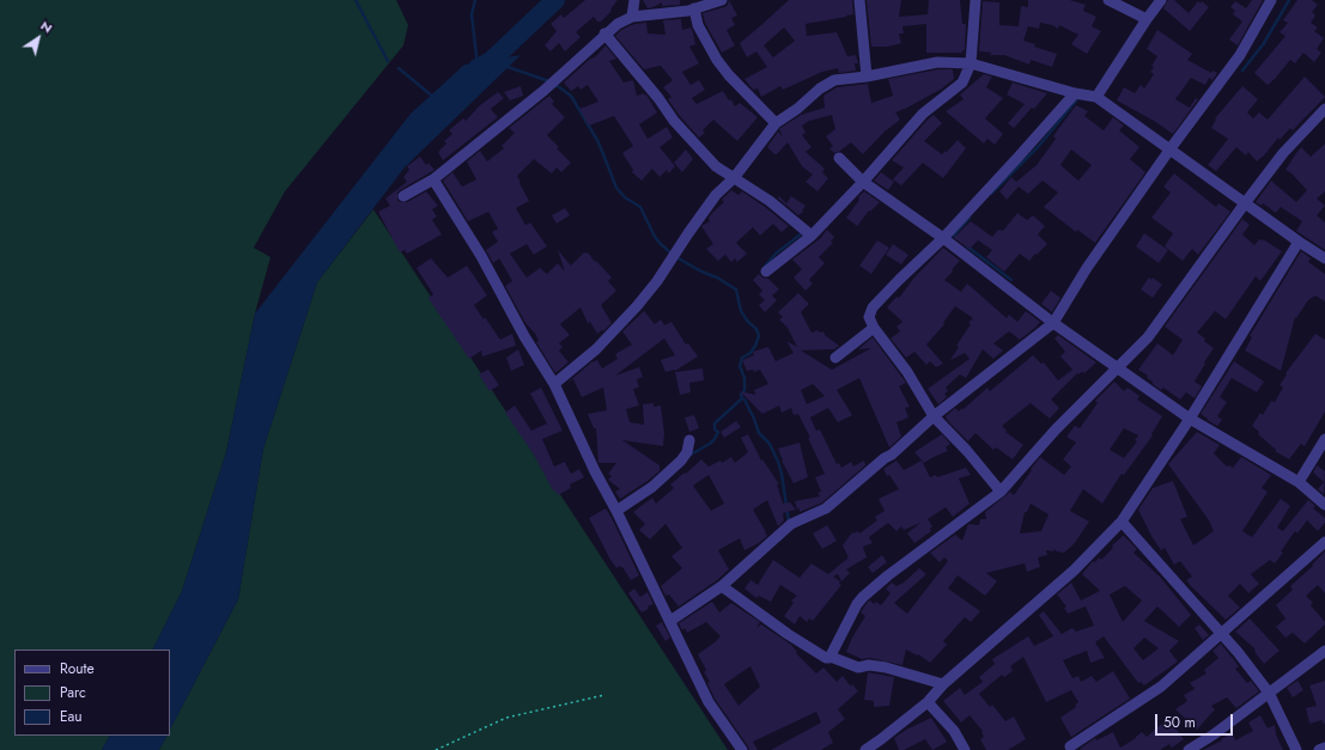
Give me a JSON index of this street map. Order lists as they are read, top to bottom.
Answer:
{
  "legend": ["Route", "Parc", "Eau"],
  "scale_bar": "50 m",
  "north": "top right"
}
